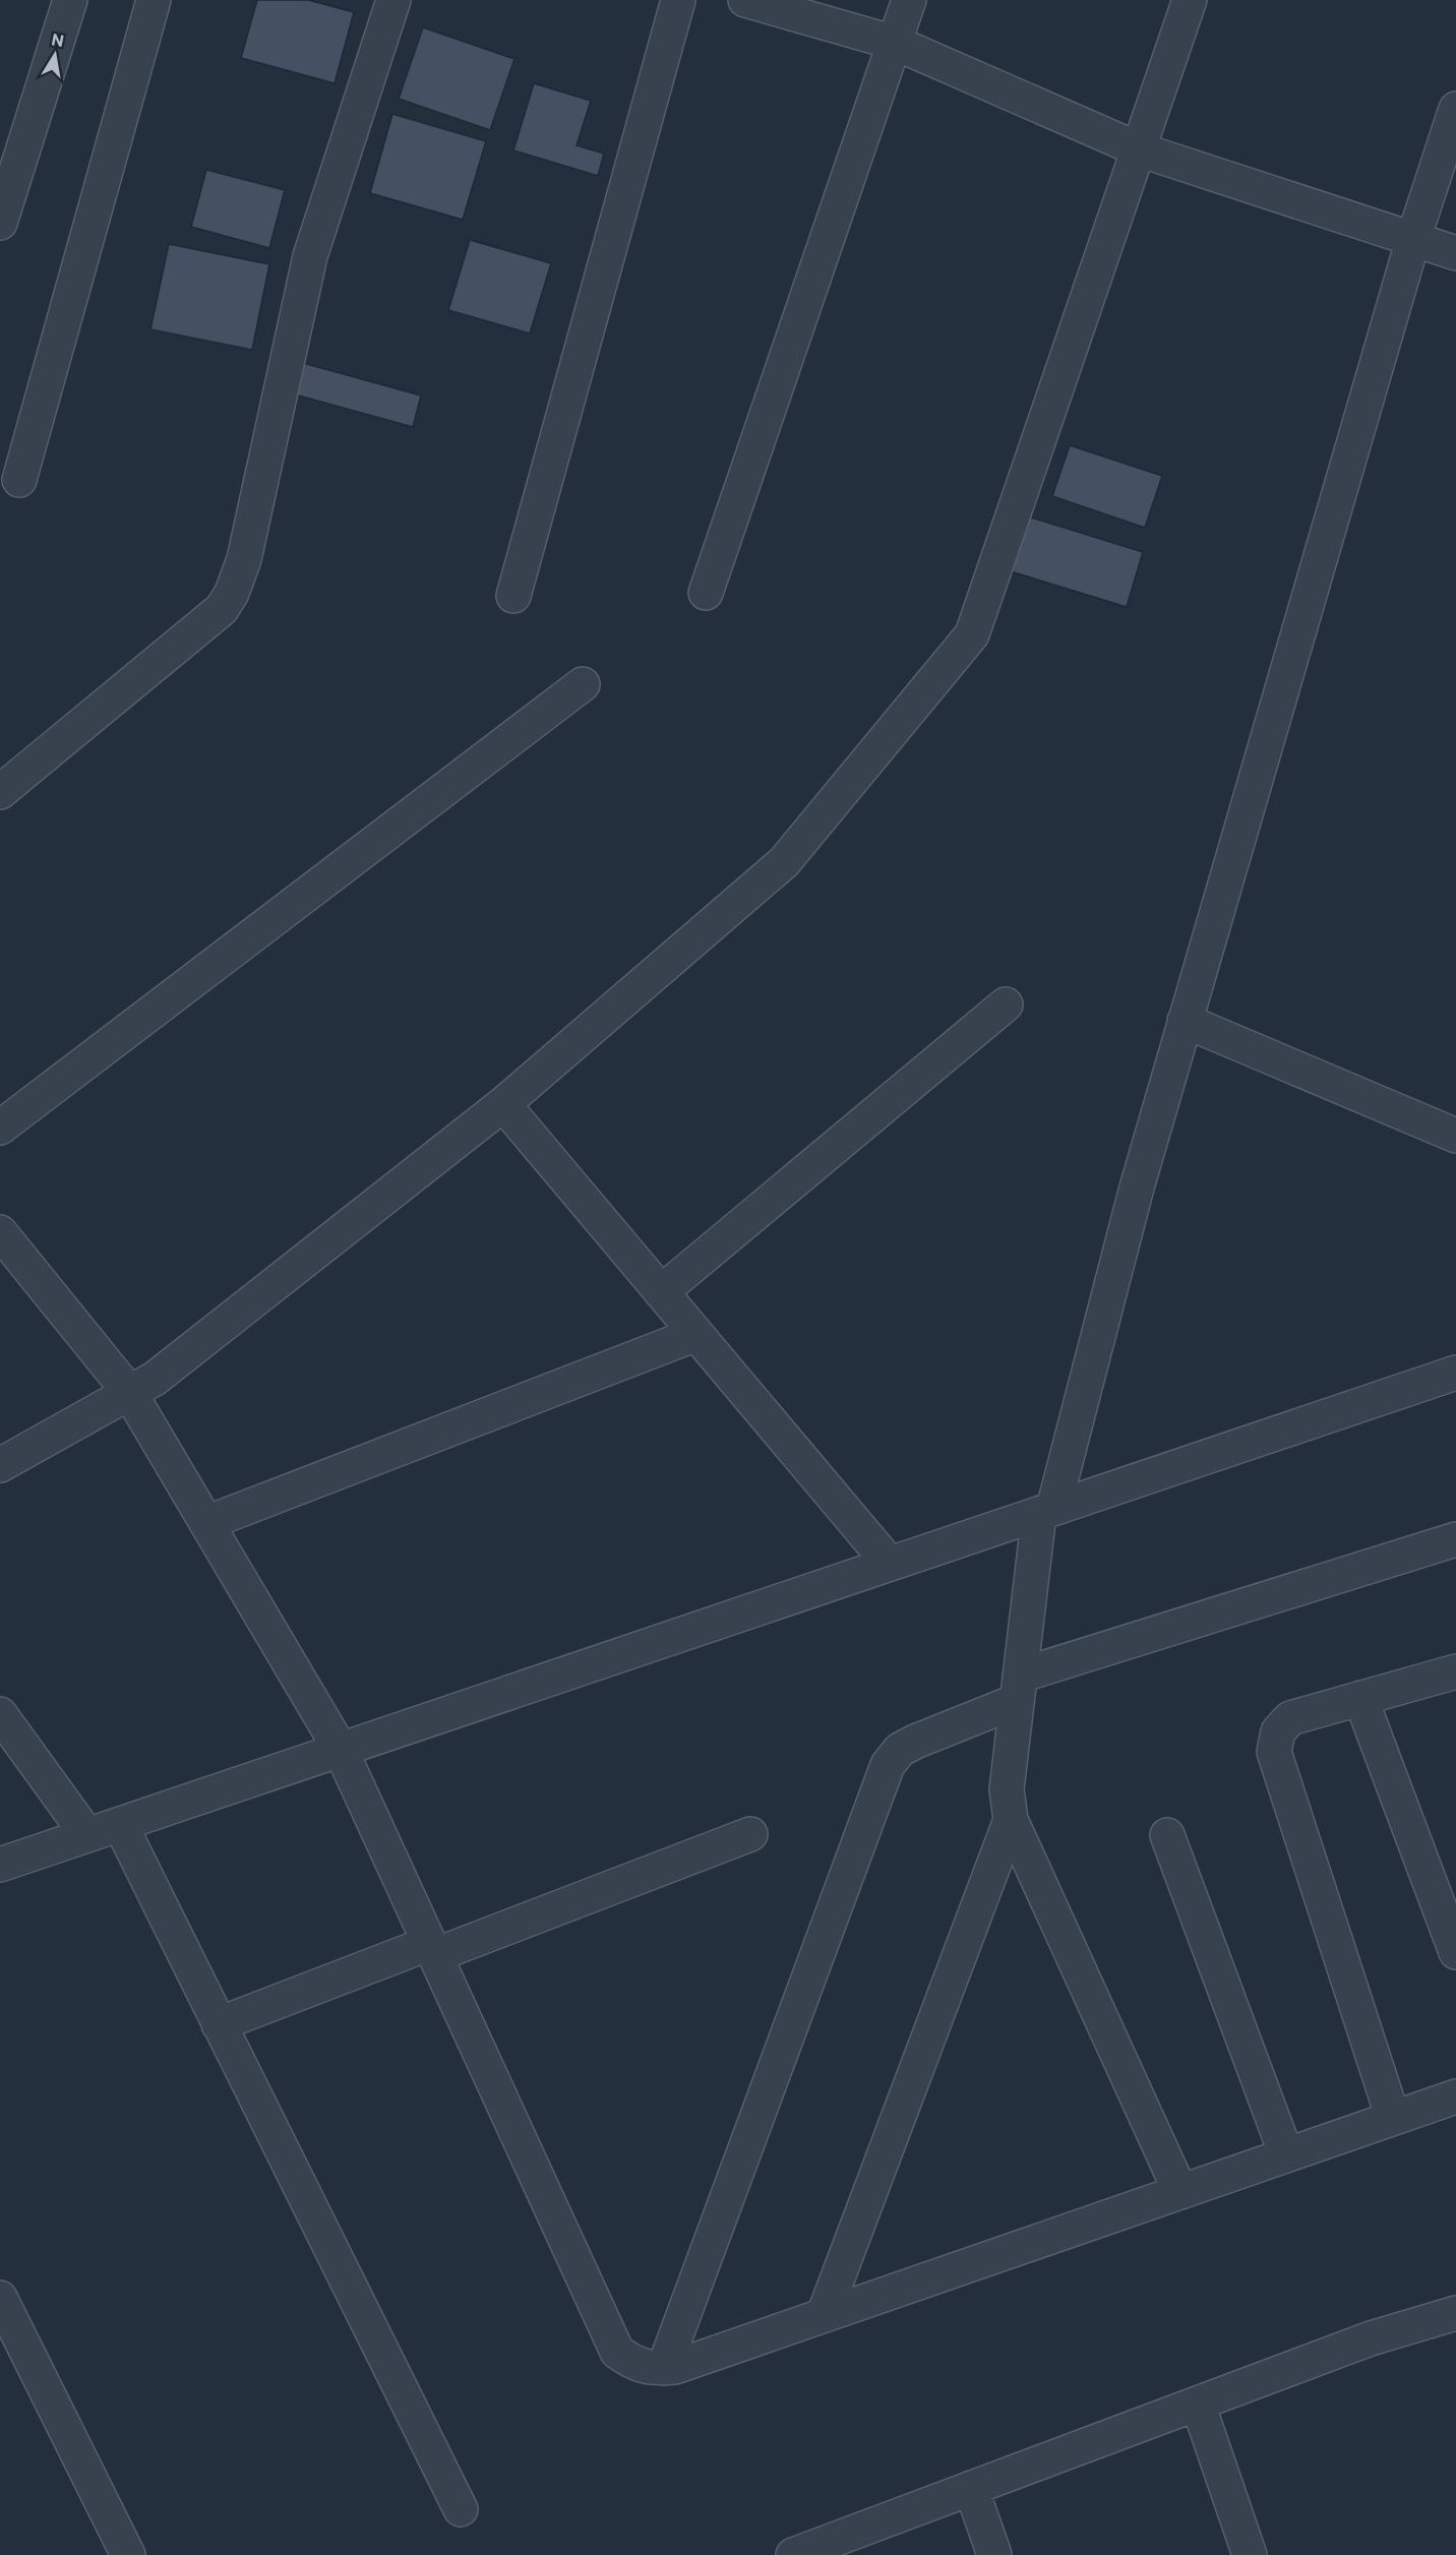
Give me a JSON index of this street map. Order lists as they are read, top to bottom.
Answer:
{
  "north": "top"
}
